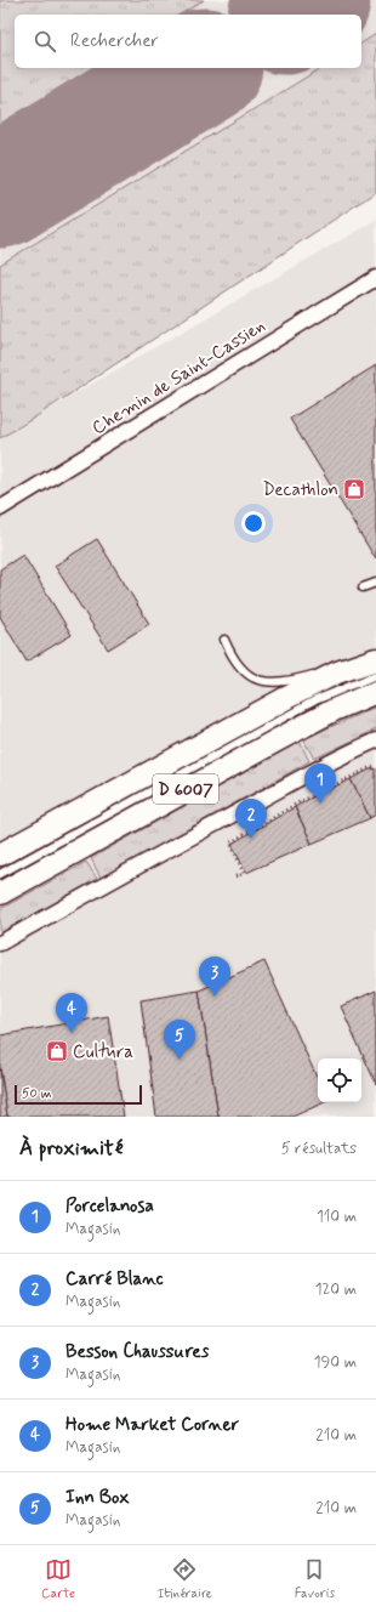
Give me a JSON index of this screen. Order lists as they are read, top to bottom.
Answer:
{
  "streets": {
    "main road": ["D 6007"],
    "street": ["Chemin de Saint-Cassien"]
  },
  "places": {
    "shop": ["Decathlon", "Cultura"]
  },
  "scale_bar": "50 m",
  "page": {
    "search": "Rechercher",
    "pins": [
      "1",
      "2",
      "3",
      "4",
      "5"
    ],
    "scale": "50 m",
    "heading": ["À proximité", "5 résultats"],
    "list": [
      {
        "mark": "1",
        "name": "Porcelanosa",
        "note": "Magasin",
        "value": "110 m"
      },
      {
        "mark": "2",
        "name": "Carré Blanc",
        "note": "Magasin",
        "value": "120 m"
      },
      {
        "mark": "3",
        "name": "Besson Chaussures",
        "note": "Magasin",
        "value": "190 m"
      },
      {
        "mark": "4",
        "name": "Home Market Corner",
        "note": "Magasin",
        "value": "210 m"
      },
      {
        "mark": "5",
        "name": "Inn Box",
        "note": "Magasin",
        "value": "210 m"
      }
    ],
    "nav": ["Carte", "Itinéraire", "Favoris"]
  }
}
